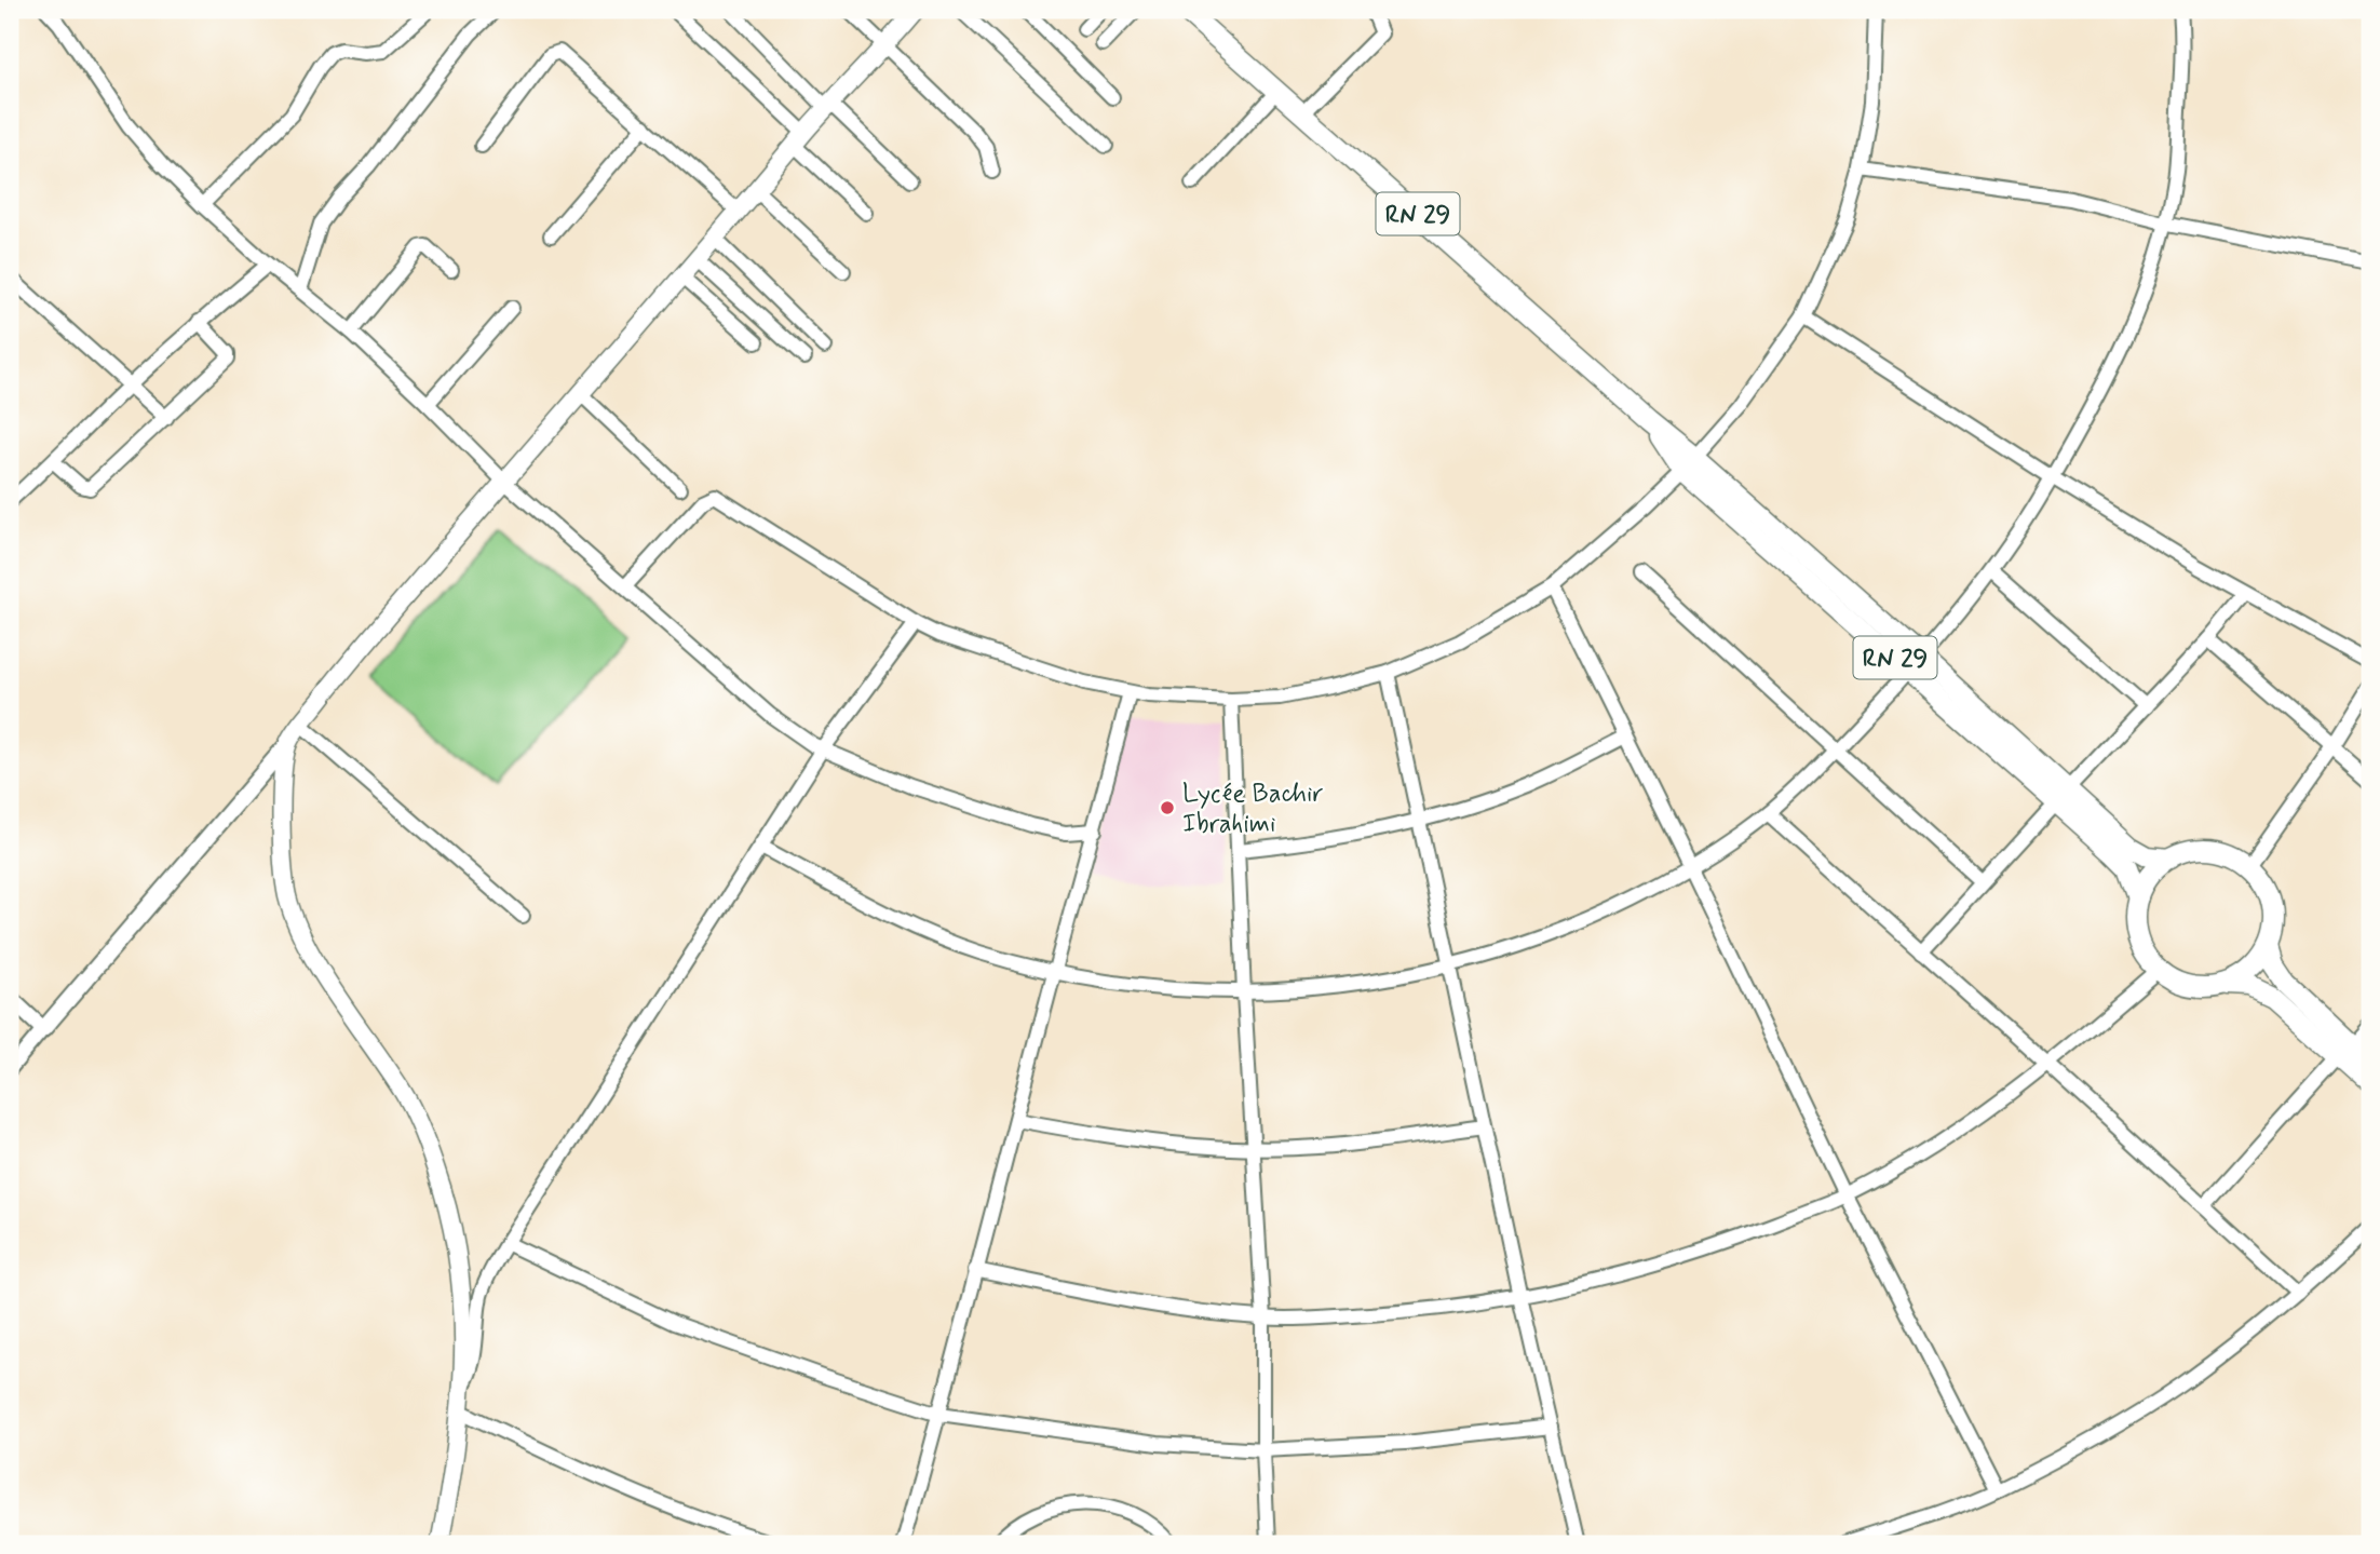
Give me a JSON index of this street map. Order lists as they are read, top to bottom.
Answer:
{
  "streets": {
    "main road": ["RN 29"]
  },
  "places": ["Lycée Bachir Ibrahimi"]
}
